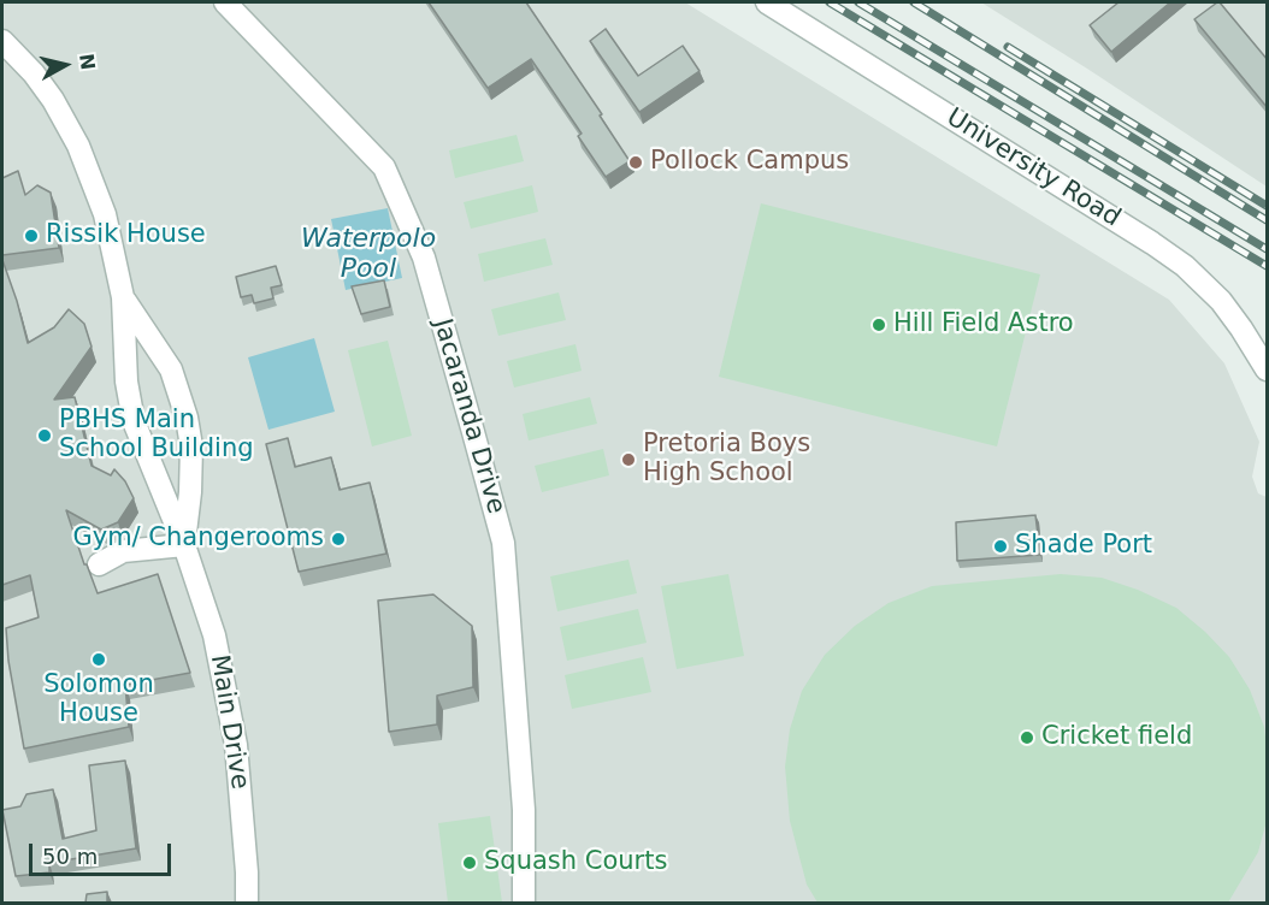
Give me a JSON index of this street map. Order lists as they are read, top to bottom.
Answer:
{
  "streets": {
    "street": ["University Road", "Jacaranda Drive", "Main Drive"]
  },
  "water": ["Waterpolo Pool"],
  "places": [
    "Pollock Campus",
    "Rissik House",
    "Hill Field Astro",
    "PBHS Main School Building",
    "Pretoria Boys High School",
    "Gym/ Changerooms",
    "Shade Port",
    "Solomon House",
    "Cricket field",
    "Squash Courts"
  ],
  "scale_bar": "50 m",
  "north": "right"
}
